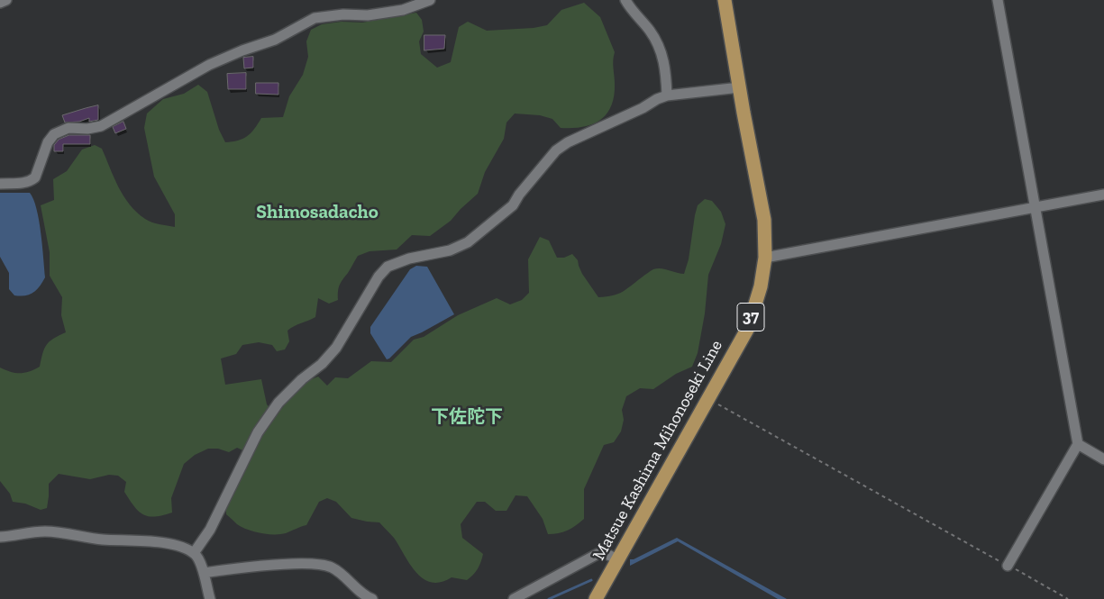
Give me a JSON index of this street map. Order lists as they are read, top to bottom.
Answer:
{
  "streets": {
    "main road": ["37", "Matsue Kashima Mihonoseki Line"]
  },
  "districts": ["Shimosadacho", "下佐陀下"]
}
